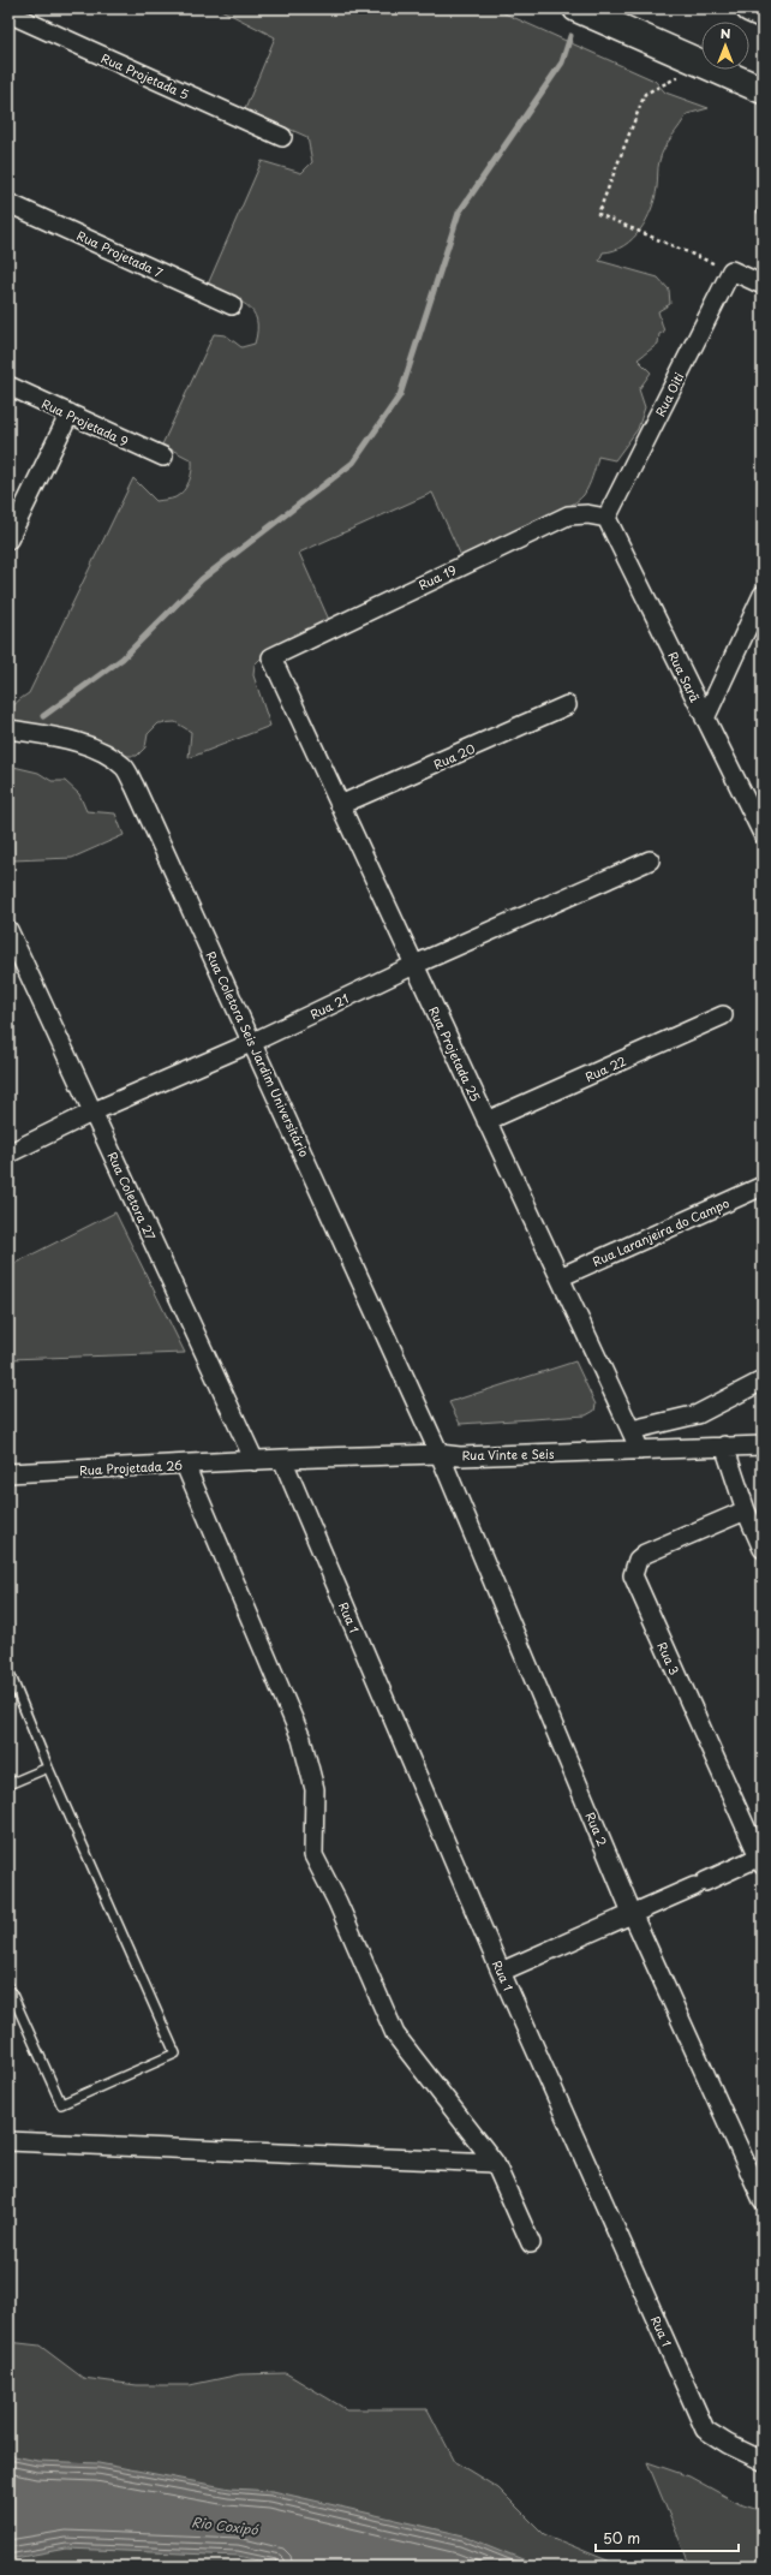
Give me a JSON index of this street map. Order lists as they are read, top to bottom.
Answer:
{
  "streets": {
    "street": [
      "Rua Projetada 5",
      "Rua Projetada 7",
      "Rua Oiti",
      "Rua Projetada 9",
      "Rua 19",
      "Rua Sarã",
      "Rua 20",
      "Rua 21",
      "Rua Coletora Seis Jardim Universitário",
      "Rua Projetada 25",
      "Rua 22",
      "Rua Coletora 27",
      "Rua Laranjeira do Campo",
      "Rua Vinte e Seis",
      "Rua Projetada 26",
      "Rua 1",
      "Rua 3",
      "Rua 2"
    ]
  },
  "crossings": [
    ["Rua Oiti", "Rua 19"],
    ["Rua Oiti", "Rua Sarã"],
    ["Rua 19", "Rua Sarã"],
    ["Rua 19", "Rua Projetada 25"],
    ["Rua 20", "Rua Projetada 25"],
    ["Rua 21", "Rua Coletora Seis Jardim Universitário"],
    ["Rua 21", "Rua Projetada 25"],
    ["Rua 21", "Rua Coletora 27"],
    ["Rua Coletora Seis Jardim Universitário", "Rua Vinte e Seis"],
    ["Rua Coletora Seis Jardim Universitário", "Rua 2"],
    ["Rua Projetada 25", "Rua 22"],
    ["Rua Projetada 25", "Rua Laranjeira do Campo"],
    ["Rua Projetada 25", "Rua Vinte e Seis"],
    ["Rua Coletora 27", "Rua Vinte e Seis"],
    ["Rua Coletora 27", "Rua Projetada 26"],
    ["Rua Vinte e Seis", "Rua Projetada 26"],
    ["Rua Vinte e Seis", "Rua 1"],
    ["Rua Vinte e Seis", "Rua 2"]
  ],
  "water": ["Rio Coxipó"],
  "scale_bar": "50 m",
  "north": "top"
}
